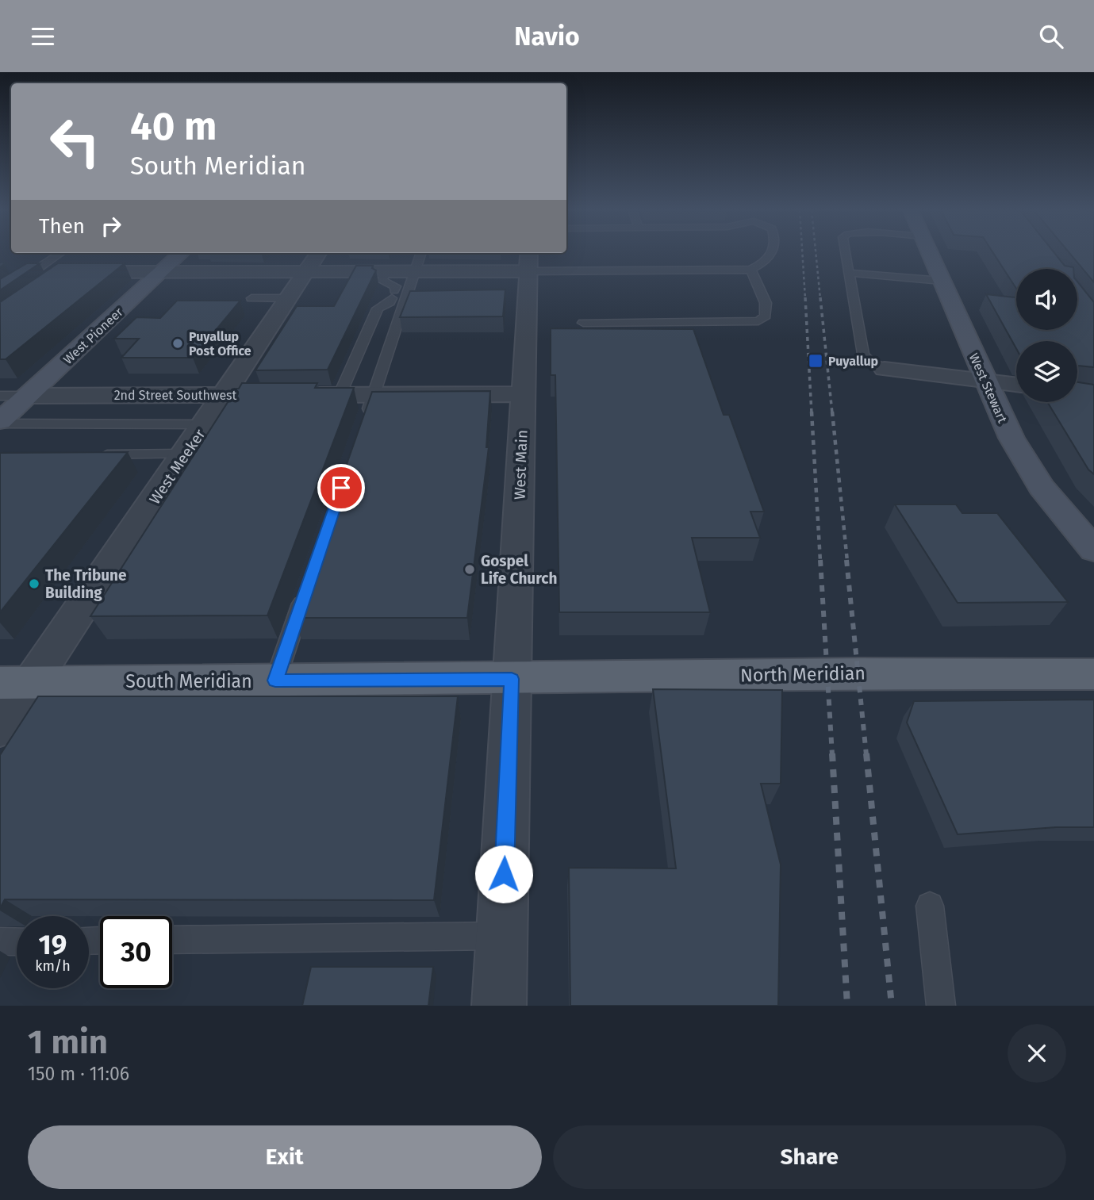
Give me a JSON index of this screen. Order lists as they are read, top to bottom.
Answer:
{
  "streets": {
    "main road": ["North Meridian", "South Meridian"],
    "street": [
      "West Pioneer",
      "West Stewart",
      "2nd Street Southwest",
      "West Main",
      "West Meeker"
    ]
  },
  "crossings": [
    ["West Pioneer", "2nd Street Southwest"],
    ["2nd Street Southwest", "West Meeker"],
    ["West Main", "North Meridian"],
    ["West Main", "South Meridian"],
    ["West Meeker", "South Meridian"],
    ["North Meridian", "South Meridian"]
  ],
  "places": {
    "other": ["Puyallup Post Office", "Gospel Life Church", "The Tribune Building"],
    "transit": ["Puyallup"]
  },
  "page": {
    "header": "Navio",
    "turn": ["40 m", "South Meridian"],
    "then": "Then",
    "speed": "19 km/h",
    "limit": "30",
    "heading": ["1 min", "150 m · 11:06"],
    "buttons": ["Exit", "Share"]
  }
}
